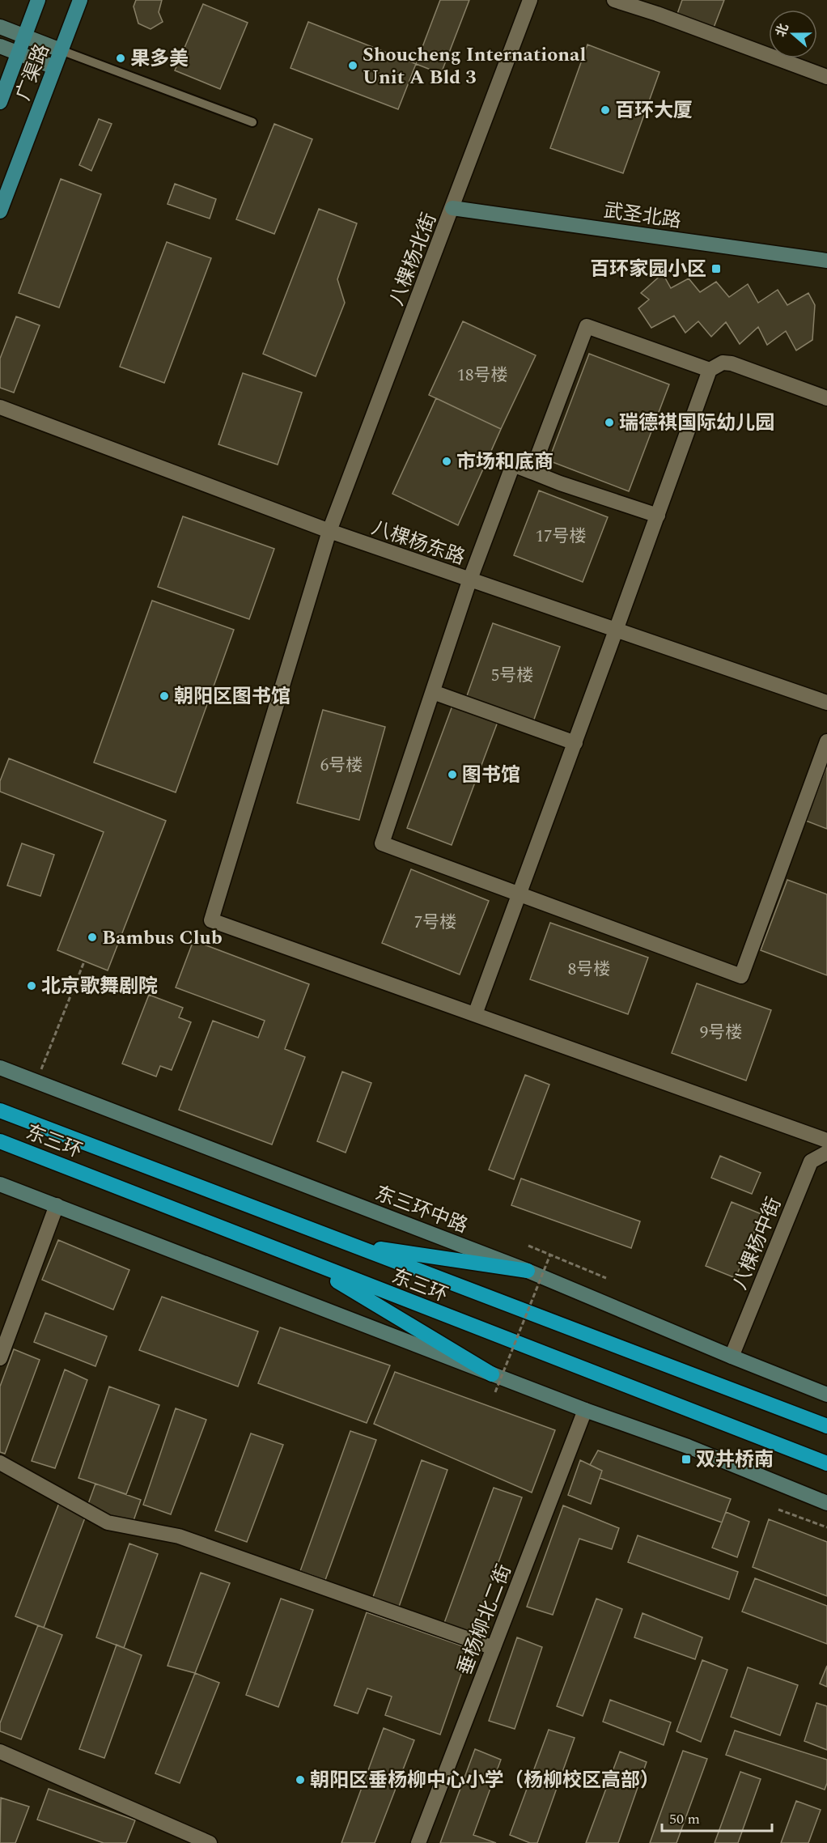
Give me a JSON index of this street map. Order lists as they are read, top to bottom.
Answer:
{
  "streets": {
    "highway": ["东三环"],
    "main road": ["广渠路"],
    "street": [
      "武圣北路",
      "八棵杨北街",
      "八棵杨东路",
      "东三环中路",
      "八棵杨中街",
      "垂杨柳北二街"
    ]
  },
  "crossings": [
    ["武圣北路", "八棵杨北街"],
    ["八棵杨北街", "八棵杨东路"],
    ["东三环中路", "八棵杨中街"]
  ],
  "places": {
    "other": [
      "果多美",
      "Shoucheng International Unit A Bld 3",
      "百环大厦",
      "瑞德祺国际幼儿园",
      "市场和底商",
      "朝阳区图书馆",
      "图书馆",
      "Bambus Club",
      "北京歌舞剧院",
      "朝阳区垂杨柳中心小学（杨柳校区高部）"
    ],
    "transit": ["百环家园小区", "双井桥南"]
  },
  "house_numbers": [
    "18号楼",
    "17号楼",
    "5号楼",
    "6号楼",
    "7号楼",
    "8号楼",
    "9号楼"
  ],
  "scale_bar": "50 m",
  "north": "left"
}
